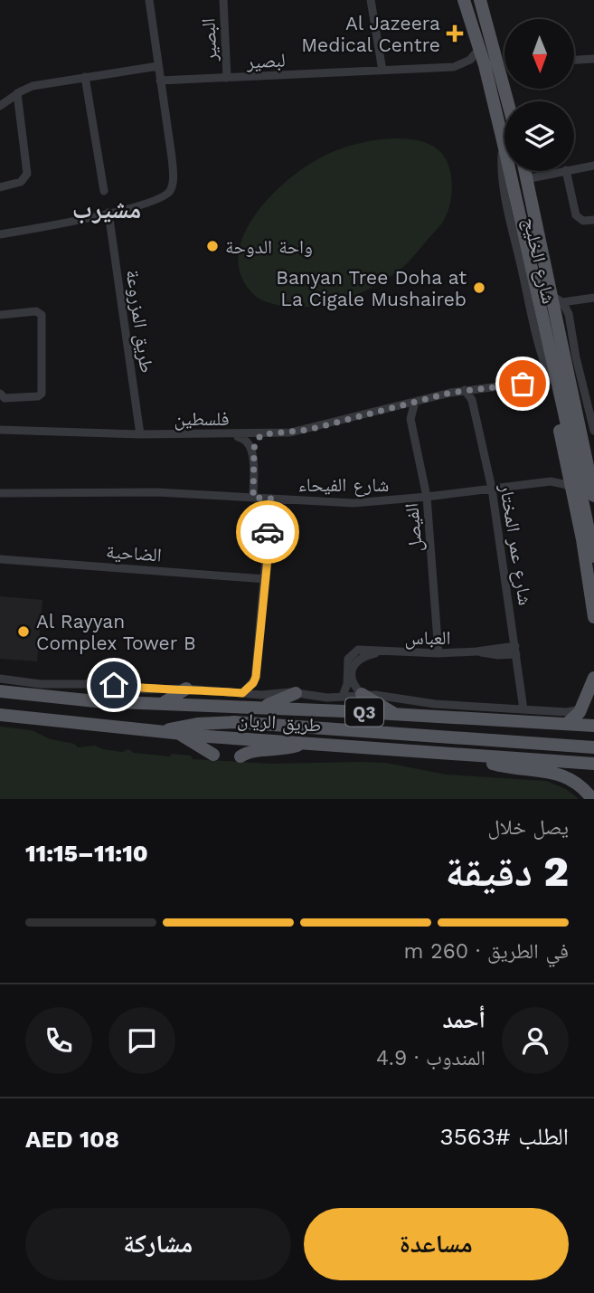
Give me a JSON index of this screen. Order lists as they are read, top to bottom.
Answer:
{
  "streets": {
    "main road": ["شارع الخليج", "Q3", "طريق الريان"],
    "street": [
      "البصير",
      "لبصير",
      "طريق المزروعة",
      "فلسطين",
      "شارع الفيحاء",
      "الفيصل",
      "شارع عمر المختار",
      "الضاحية",
      "العباس"
    ]
  },
  "crossings": [
    ["البصير", "لبصير"],
    ["لبصير", "شارع الخليج"],
    ["شارع الخليج", "فلسطين"],
    ["شارع الخليج", "شارع الفيحاء"],
    ["طريق المزروعة", "فلسطين"],
    ["فلسطين", "الفيصل"],
    ["فلسطين", "شارع عمر المختار"],
    ["شارع الفيحاء", "الفيصل"],
    ["شارع الفيحاء", "شارع عمر المختار"],
    ["الفيصل", "العباس"],
    ["شارع عمر المختار", "العباس"],
    ["شارع عمر المختار", "طريق الريان"],
    ["العباس", "طريق الريان"]
  ],
  "districts": ["مشيرب"],
  "places": {
    "health": ["Al Jazeera Medical Centre"],
    "other": ["واحة الدوحة", "Banyan Tree Doha at La Cigale Mushaireb", "Al Rayyan Complex Tower B"]
  },
  "north": "bottom",
  "page": {
    "heading": ["2 دقيقة", "يصل خلال", "11:10–11:15"],
    "panel": [
      "أحمد",
      "المندوب · 4.9",
      "الطلب #3563",
      "AED 108"
    ],
    "bar": "في الطريق · 260 m",
    "buttons": ["مساعدة", "مشاركة"]
  }
}
